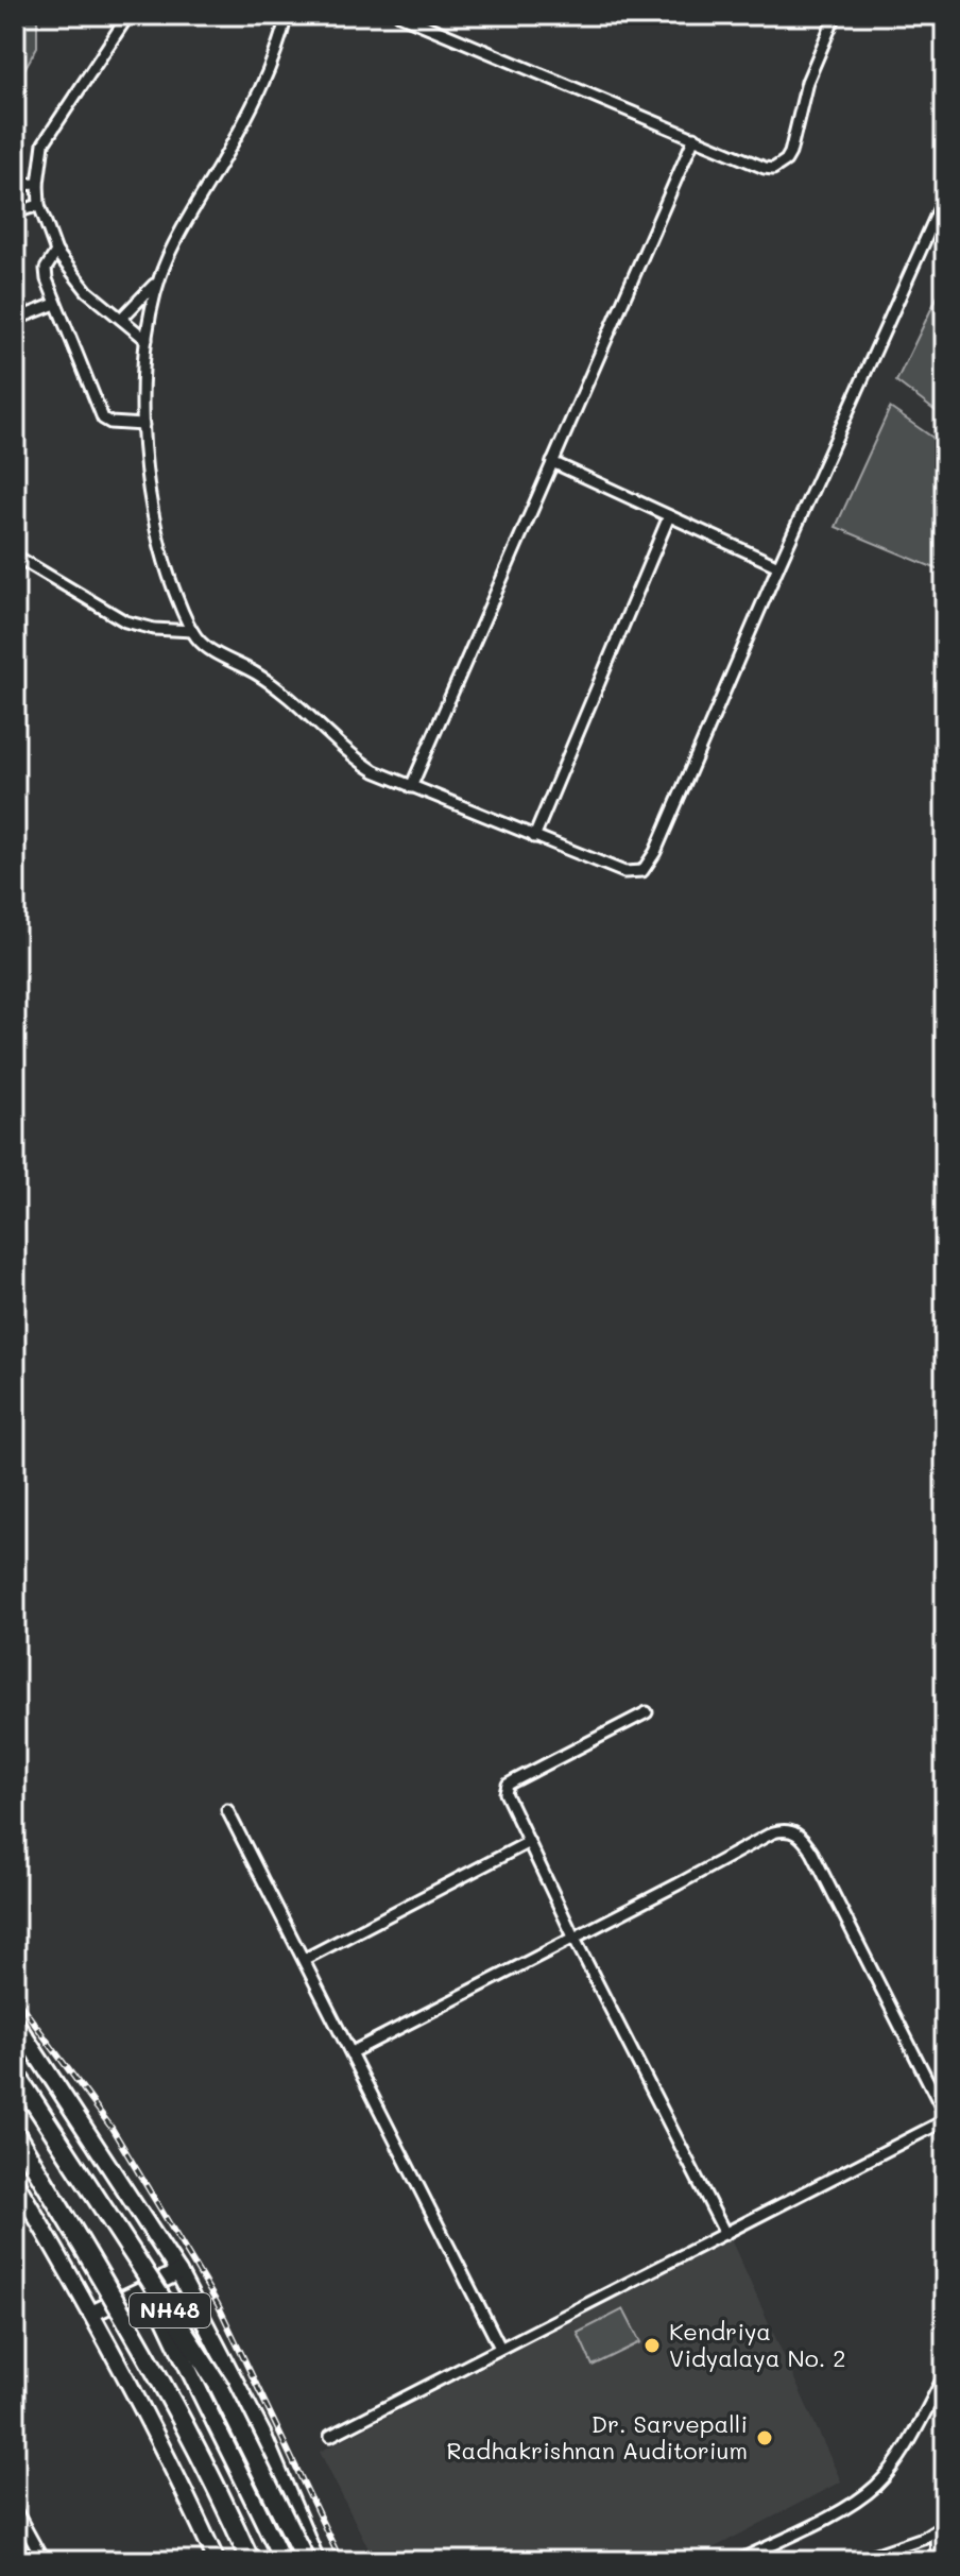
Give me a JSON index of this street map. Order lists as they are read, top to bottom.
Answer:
{
  "streets": {
    "highway": ["NH48"]
  },
  "places": ["Kendriya Vidyalaya No. 2", "Dr. Sarvepalli Radhakrishnan Auditorium"]
}
